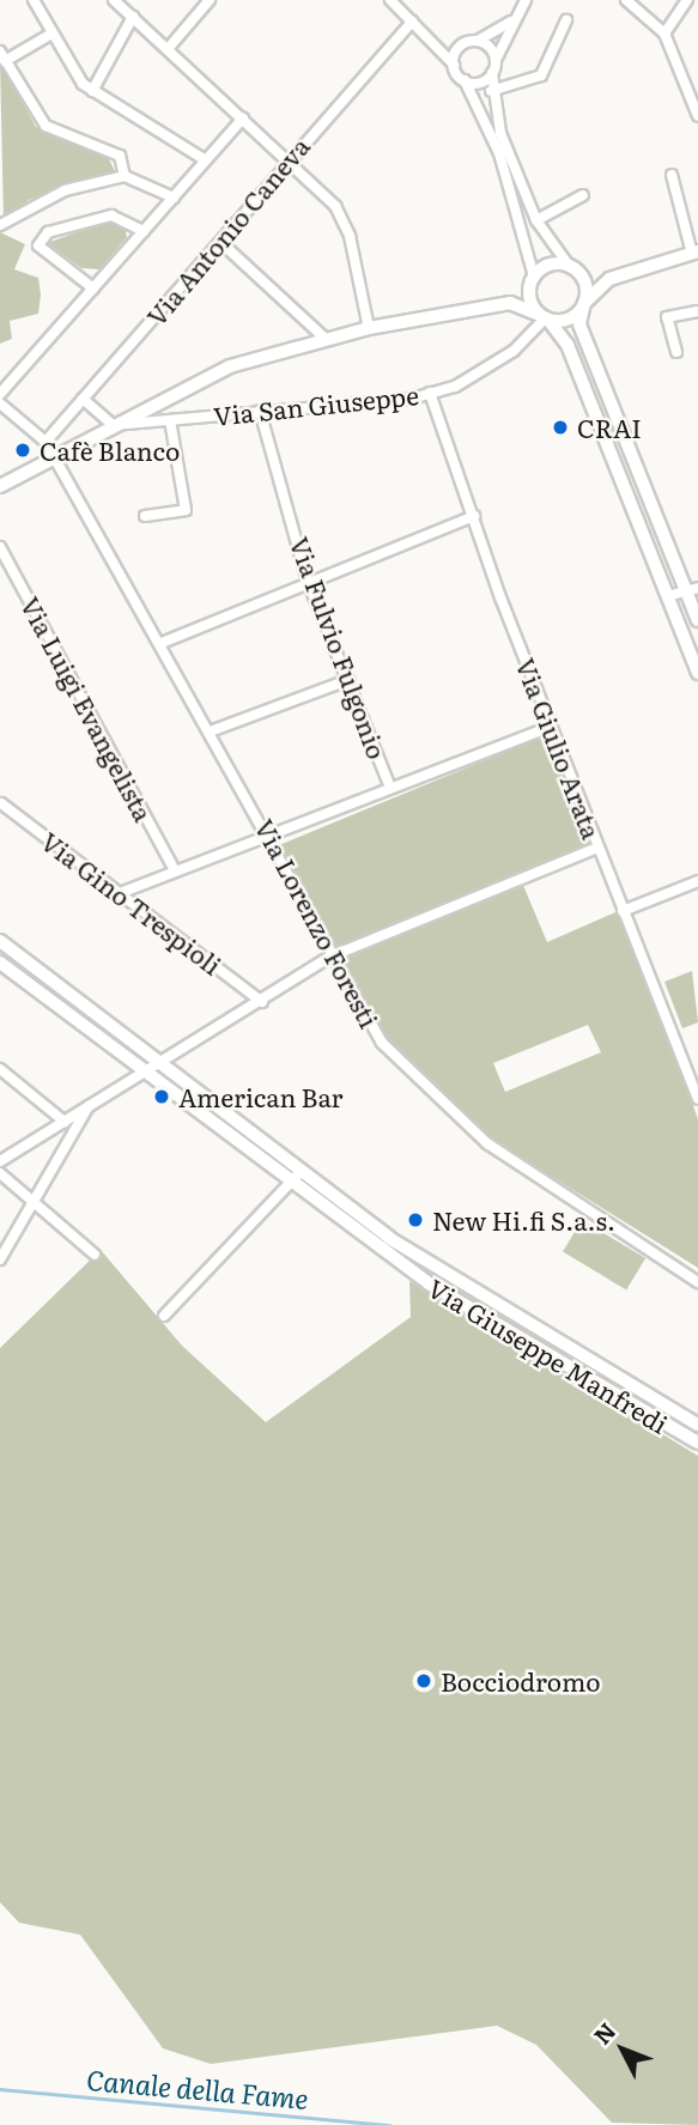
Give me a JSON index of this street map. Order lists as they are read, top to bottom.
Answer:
{
  "streets": {
    "main road": ["Via Giuseppe Manfredi"],
    "street": [
      "Via Antonio Caneva",
      "Via San Giuseppe",
      "Via Fulvio Fulgonio",
      "Via Luigi Evangelista",
      "Via Giulio Arata",
      "Via Gino Trespioli",
      "Via Lorenzo Foresti"
    ]
  },
  "crossings": [
    ["Via Antonio Caneva", "Via Lorenzo Foresti"],
    ["Via San Giuseppe", "Via Fulvio Fulgonio"],
    ["Via San Giuseppe", "Via Giulio Arata"]
  ],
  "water": ["Canale della Fame"],
  "places": [
    "CRAI",
    "Cafè Blanco",
    "American Bar",
    "New Hi.fi S.a.s.",
    "Bocciodromo"
  ],
  "north": "top left"
}
